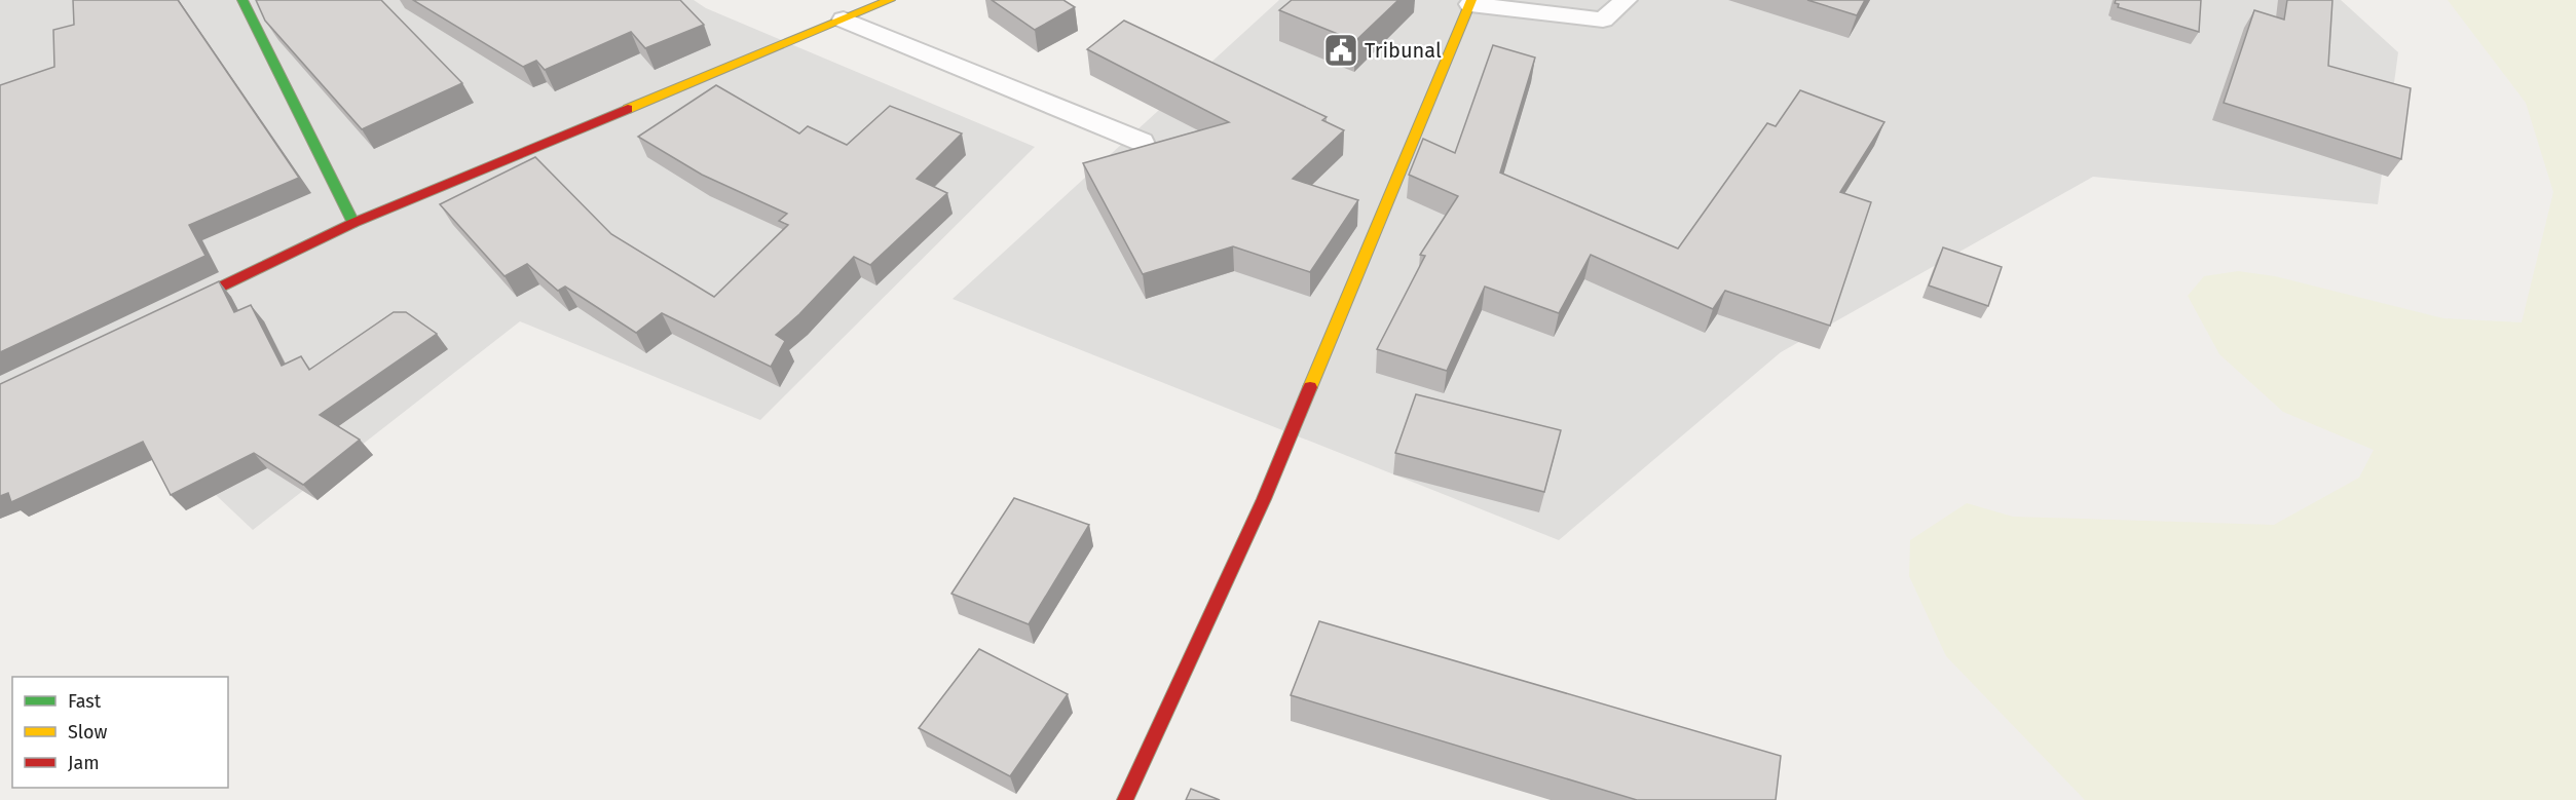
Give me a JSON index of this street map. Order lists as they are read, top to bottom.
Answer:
{
  "places": {
    "public building": ["Tribunal"]
  },
  "legend": ["Fast", "Slow", "Jam"]
}
